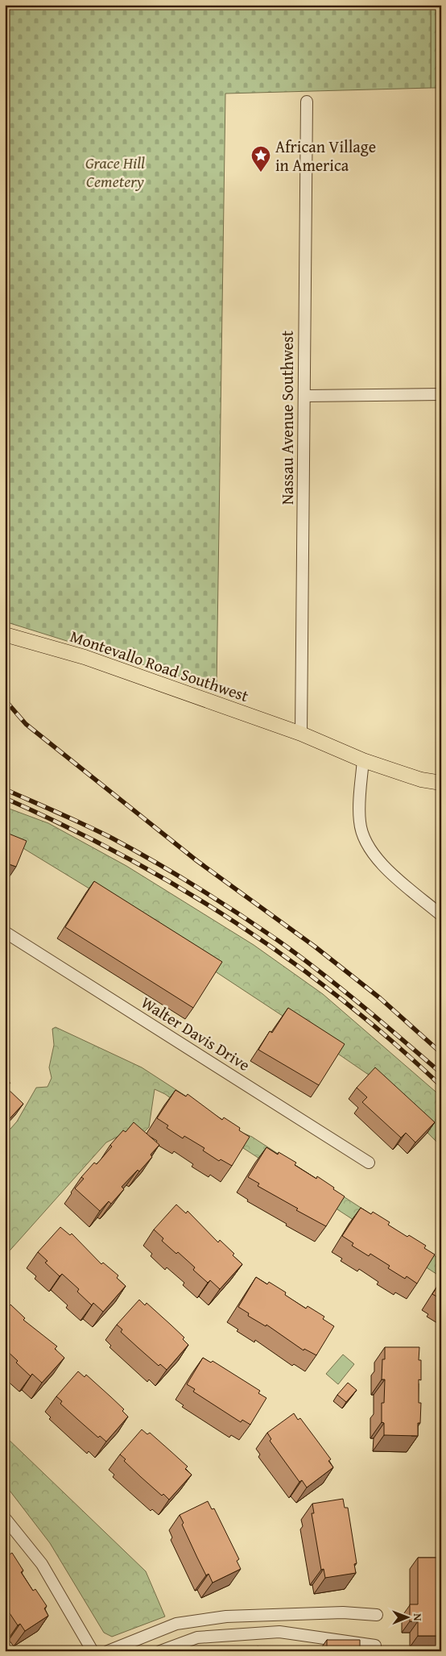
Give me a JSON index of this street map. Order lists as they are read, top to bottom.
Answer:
{
  "streets": {
    "main road": ["Montevallo Road Southwest"],
    "street": ["Nassau Avenue Southwest", "Walter Davis Drive"]
  },
  "crossings": [
    ["Nassau Avenue Southwest", "Montevallo Road Southwest"]
  ],
  "parks": ["Grace Hill Cemetery"],
  "places": {
    "place": ["African Village in America"]
  },
  "north": "right"
}
